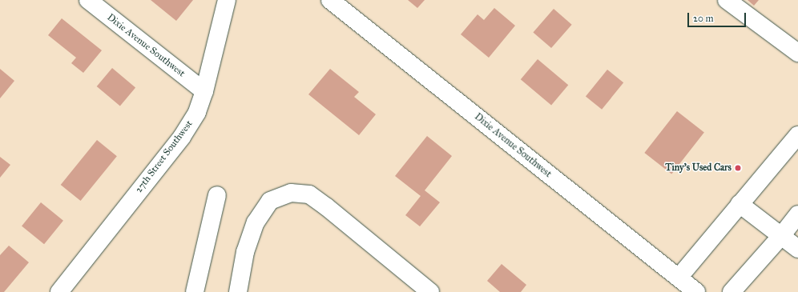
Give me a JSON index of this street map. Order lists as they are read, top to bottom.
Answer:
{
  "streets": {
    "street": ["Dixie Avenue Southwest", "27th Street Southwest"]
  },
  "crossings": [
    ["Dixie Avenue Southwest", "27th Street Southwest"]
  ],
  "places": ["Tiny's Used Cars"],
  "scale_bar": "20 m"
}
